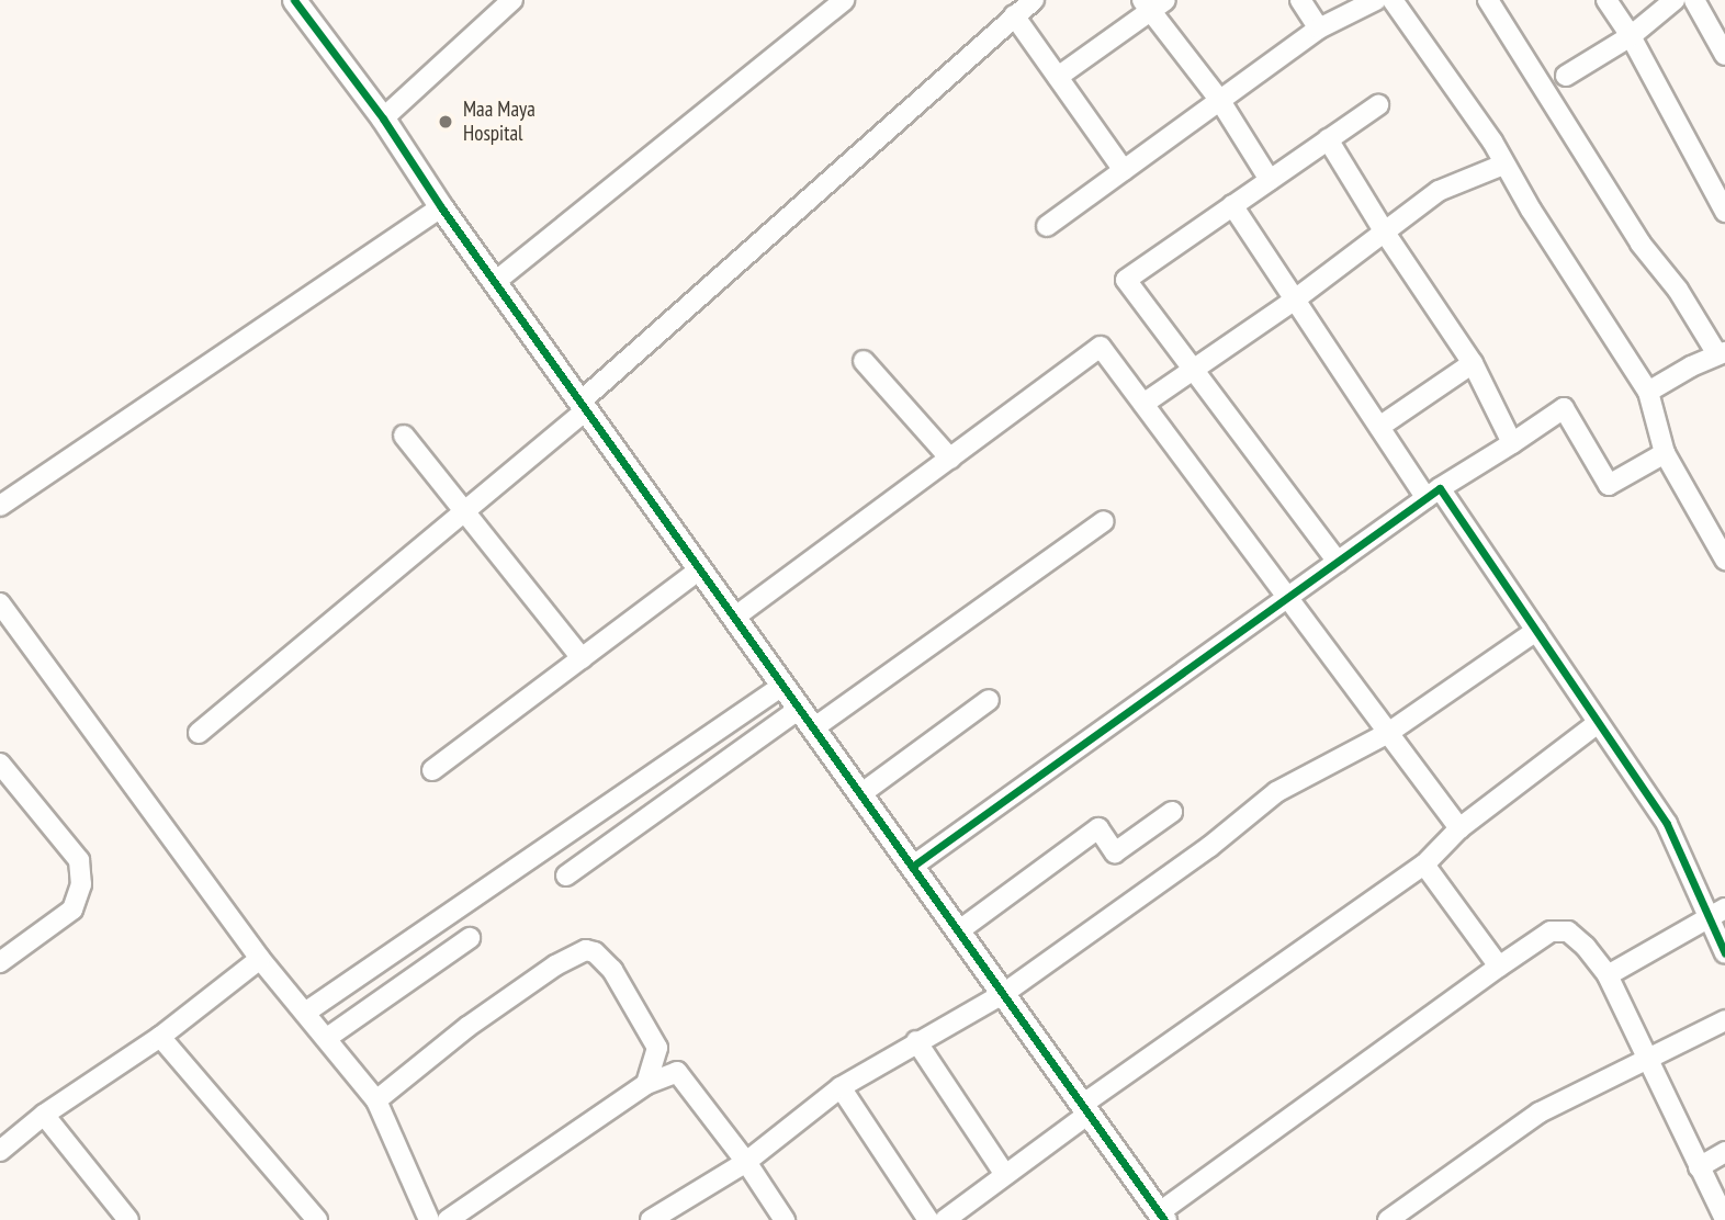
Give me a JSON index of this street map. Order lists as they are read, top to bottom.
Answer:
{
  "places": ["Maa Maya Hospital"]
}
